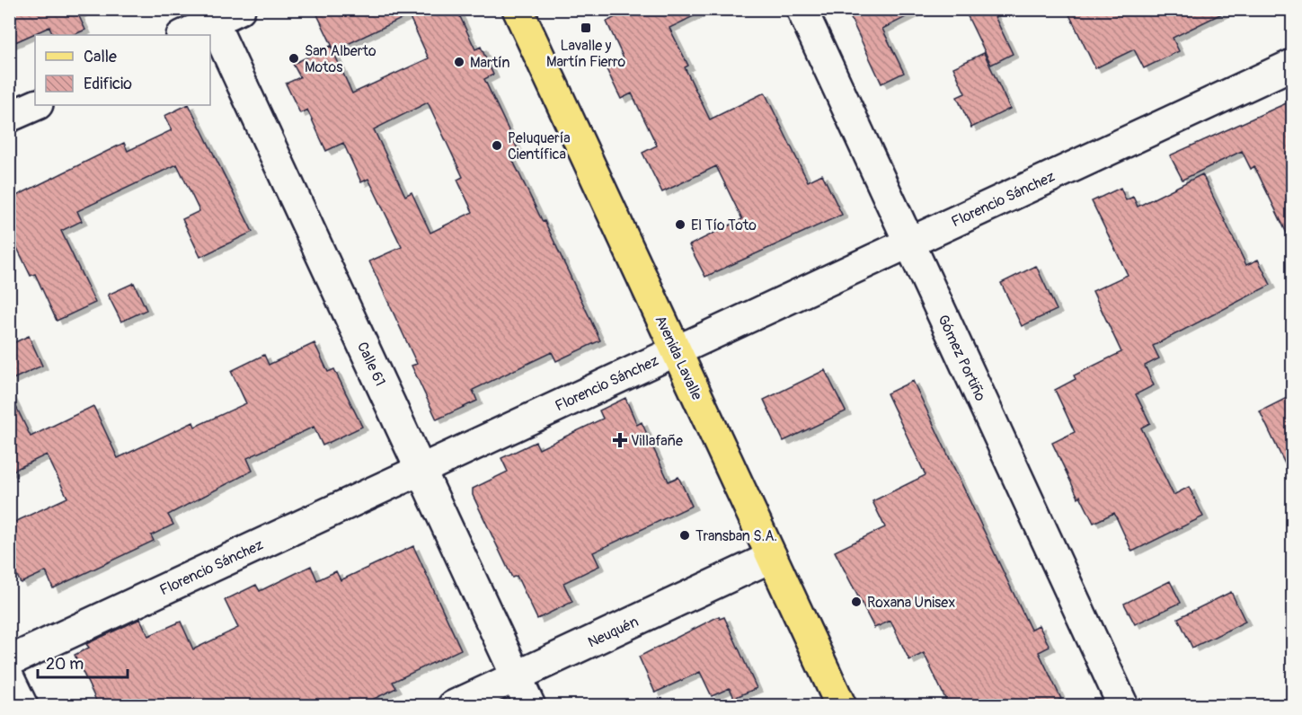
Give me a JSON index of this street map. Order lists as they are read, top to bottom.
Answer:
{
  "streets": {
    "main road": ["Avenida Lavalle"],
    "street": [
      "Florencio Sánchez",
      "Gómez Portiño",
      "Calle 61",
      "Neuquén"
    ]
  },
  "crossings": [
    ["Florencio Sánchez", "Avenida Lavalle"],
    ["Florencio Sánchez", "Gómez Portiño"],
    ["Florencio Sánchez", "Calle 61"],
    ["Avenida Lavalle", "Neuquén"],
    ["Calle 61", "Neuquén"]
  ],
  "places": {
    "transit": ["Lavalle y Martín Fierro"],
    "other": [
      "San Alberto Motos",
      "Martín",
      "Peluquería Científica",
      "El Tío Toto",
      "Transban S.A.",
      "Roxana Unisex"
    ],
    "health": ["Villafañe"]
  },
  "legend": ["Calle", "Edificio"],
  "scale_bar": "20 m"
}
